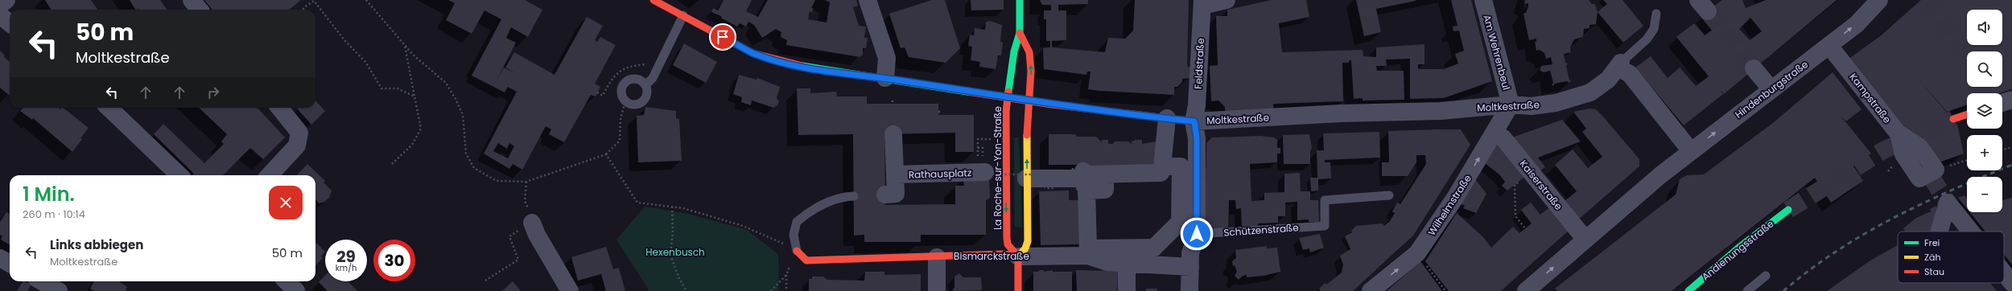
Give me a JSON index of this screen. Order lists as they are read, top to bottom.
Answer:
{
  "streets": {
    "street": [
      "Am Wehrenbeul",
      "Feldstraße",
      "Hindenburgstraße",
      "Kampstraße",
      "Moltkestraße",
      "La Roche-sur-Yon-Straße",
      "Rathausplatz",
      "Kaiserstraße",
      "Wilhelmstraße",
      "Andienungsstraße",
      "Bismarckstraße"
    ],
    "lane": ["Schützenstraße"]
  },
  "crossings": [
    ["Am Wehrenbeul", "Moltkestraße"],
    ["Am Wehrenbeul", "Wilhelmstraße"],
    ["Feldstraße", "Moltkestraße"],
    ["Hindenburgstraße", "Kampstraße"],
    ["Hindenburgstraße", "Kaiserstraße"],
    ["Moltkestraße", "La Roche-sur-Yon-Straße"],
    ["Moltkestraße", "Wilhelmstraße"],
    ["La Roche-sur-Yon-Straße", "Bismarckstraße"],
    ["Kaiserstraße", "Wilhelmstraße"]
  ],
  "one_way": ["Hindenburgstraße"],
  "parks": ["Hexenbusch"],
  "legend": ["Frei", "Zäh", "Stau"],
  "page": {
    "map_buttons": ["+", "−"],
    "turn": ["50 m", "Moltkestraße"],
    "heading": ["1 Min.", "260 m · 10:14"],
    "list": [
      {
        "name": "Links abbiegen",
        "note": "Moltkestraße",
        "value": "50 m"
      }
    ],
    "speed": "29 km/h",
    "limit": "30"
  }
}
